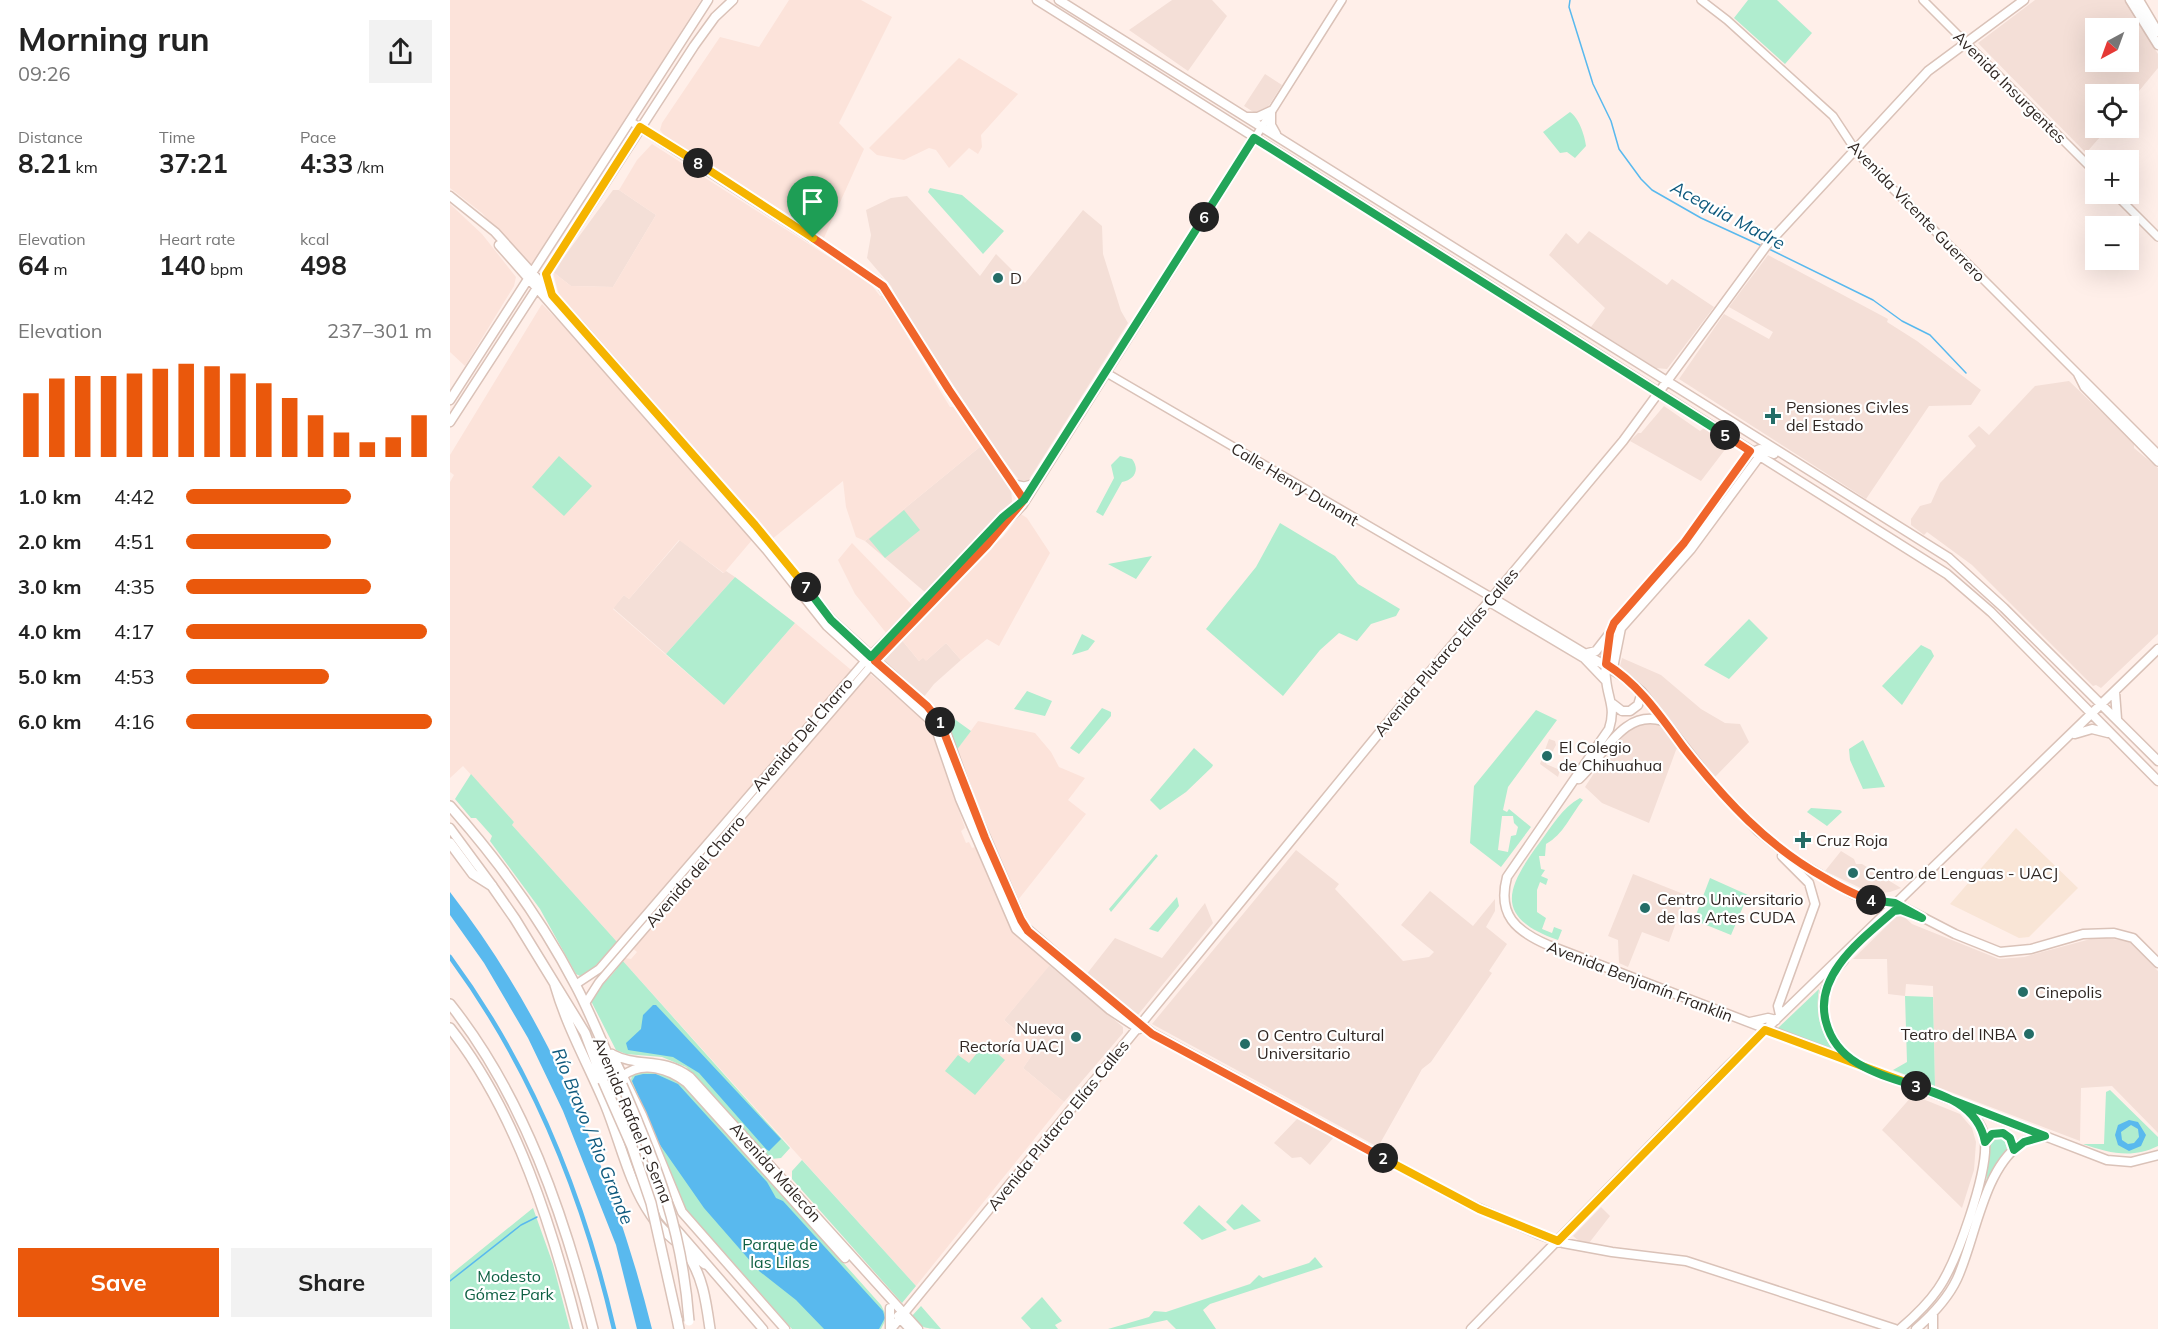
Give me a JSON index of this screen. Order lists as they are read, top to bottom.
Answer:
{
  "streets": {
    "highway": ["Avenida Rafael P. Serna"],
    "main road": [
      "Calle Henry Dunant",
      "Avenida Plutarco Elías Calles",
      "Avenida Benjamín Franklin",
      "Avenida Malecón"
    ],
    "street": [
      "Avenida Insurgentes",
      "Avenida Vicente Guerrero",
      "Avenida Del Charro",
      "Avenida del Charro"
    ]
  },
  "crossings": [
    ["Avenida Insurgentes", "Avenida Plutarco Elías Calles"],
    ["Avenida Vicente Guerrero", "Avenida Plutarco Elías Calles"],
    ["Calle Henry Dunant", "Avenida Plutarco Elías Calles"],
    ["Avenida Plutarco Elías Calles", "Avenida Malecón"],
    ["Avenida Del Charro", "Avenida del Charro"],
    ["Avenida Del Charro", "Avenida Rafael P. Serna"],
    ["Avenida del Charro", "Avenida Rafael P. Serna"],
    ["Avenida Rafael P. Serna", "Avenida Malecón"]
  ],
  "water": ["Acequia Madre", "Río Bravo / Rio Grande"],
  "parks": ["Parque de las Lilas", "Modesto Gómez Park"],
  "places": {
    "other": [
      "D",
      "El Colegio de Chihuahua",
      "Centro de Lenguas - UACJ",
      "Centro Universitario de las Artes CUDA",
      "Cinepolis",
      "Teatro del INBA",
      "Nueva Rectoría UACJ",
      "O Centro Cultural Universitario"
    ],
    "health": ["Pensiones Civles del Estado", "Cruz Roja"]
  },
  "north": "bottom left",
  "page": {
    "heading": ["Morning run", "09:26"],
    "map_buttons": ["+", "−"],
    "stats": [
      ["Distance", "8.21 km"],
      ["Time", "37:21"],
      ["Pace", "4:33 /km"],
      ["Elevation", "64 m"],
      ["Heart rate", "140 bpm"],
      ["kcal", "498"]
    ],
    "pins": [
      "8",
      "6",
      "5",
      "7",
      "1",
      "4",
      "3",
      "2"
    ],
    "chart": ["Elevation", "237–301 m"],
    "list": [
      {
        "name": "1.0 km",
        "note": "4:42"
      },
      {
        "name": "2.0 km",
        "note": "4:51"
      },
      {
        "name": "3.0 km",
        "note": "4:35"
      },
      {
        "name": "4.0 km",
        "note": "4:17"
      },
      {
        "name": "5.0 km",
        "note": "4:53"
      },
      {
        "name": "6.0 km",
        "note": "4:16"
      }
    ],
    "buttons": ["Save", "Share"]
  }
}
